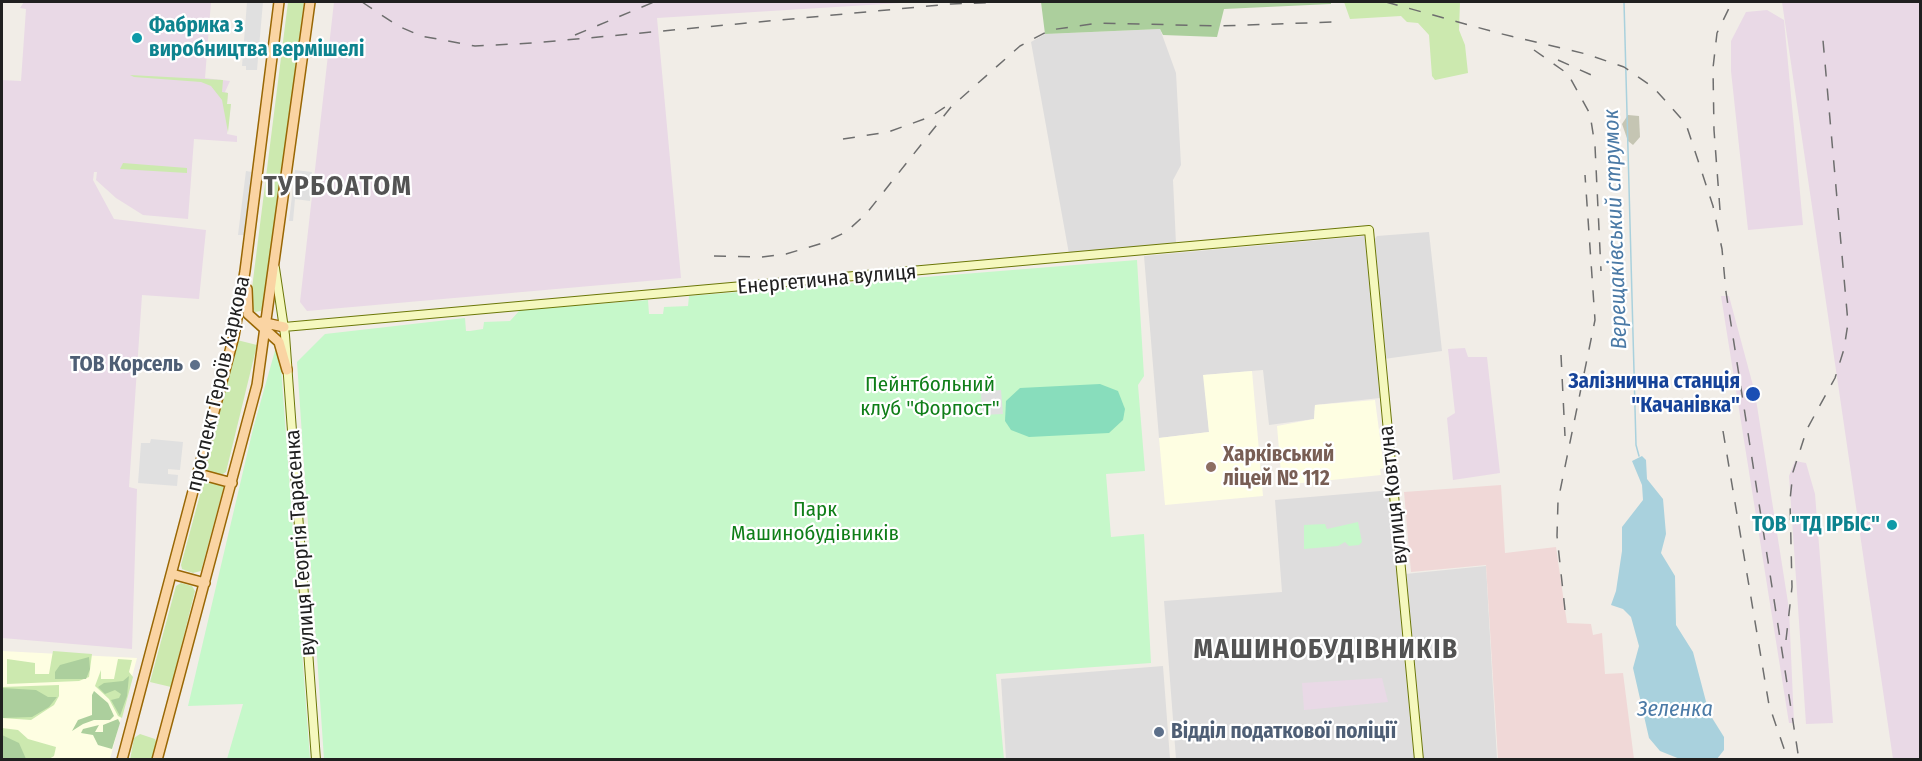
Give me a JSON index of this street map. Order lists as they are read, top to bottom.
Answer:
{
  "streets": {
    "main road": ["проспект Героїв Харкова"],
    "street": ["Енергетична вулиця", "вулиця Ковтуна", "вулиця Георгія Тарасенка"]
  },
  "crossings": [
    ["Енергетична вулиця", "вулиця Ковтуна"],
    ["Енергетична вулиця", "вулиця Георгія Тарасенка"],
    ["проспект Героїв Харкова", "вулиця Георгія Тарасенка"]
  ],
  "districts": ["ТУРБОАТОМ", "МАШИНОБУДІВНИКІВ"],
  "water": ["Верещаківський струмок", "Зеленка"],
  "parks": ["Пейнтбольний клуб \"Форпост\"", "Парк Машинобудівників"],
  "places": [
    "Фабрика з виробництва вермішелі",
    "ТОВ Корсель",
    "Залізнична станція \"Качанівка\"",
    "Харківський ліцей № 112",
    "ТОВ \"ТД ІРБІС\"",
    "Відділ податкової поліції"
  ]
}
